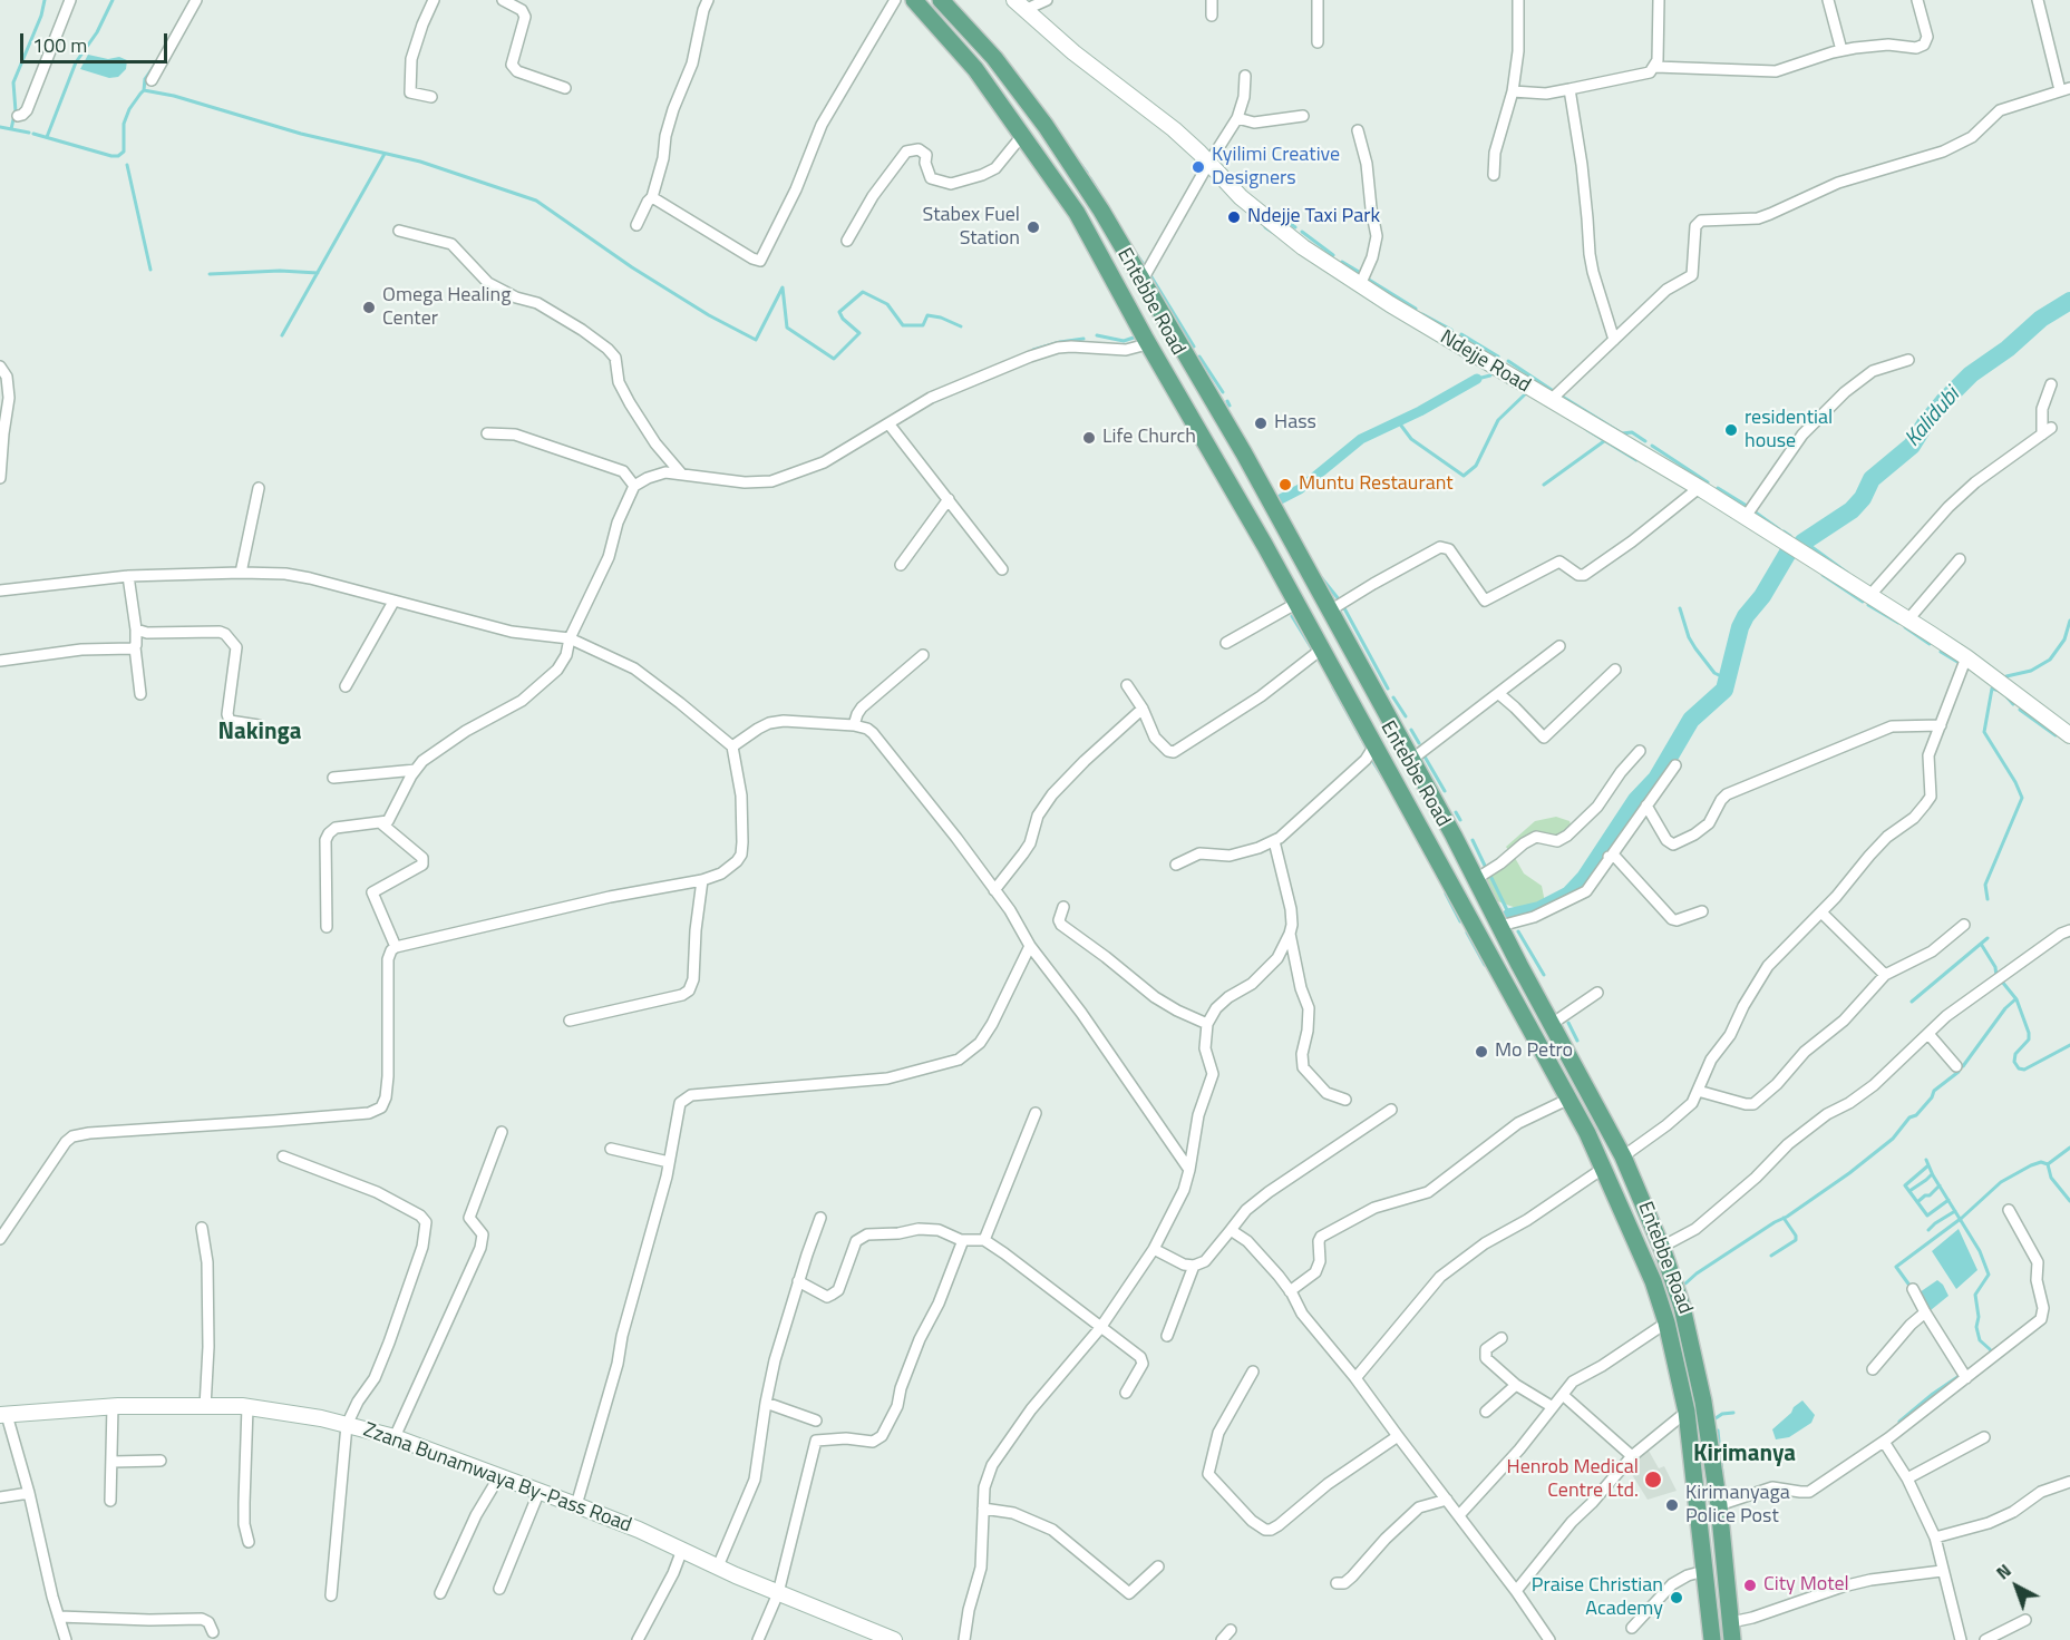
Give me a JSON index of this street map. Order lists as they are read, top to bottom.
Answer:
{
  "streets": {
    "main road": ["Entebbe Road"],
    "street": ["Ndejje Road", "Zzana Bunamwaya By-Pass Road"]
  },
  "districts": ["Nakinga", "Kirimanya"],
  "water": ["Kalidubi"],
  "places": [
    "Kyilimi Creative Designers",
    "Ndejje Taxi Park",
    "Stabex Fuel Station",
    "Omega Healing Center",
    "Hass",
    "residential house",
    "Life Church",
    "Muntu Restaurant",
    "Mo Petro",
    "Henrob Medical Centre Ltd.",
    "Kirimanyaga Police Post",
    "City Motel",
    "Praise Christian Academy"
  ],
  "scale_bar": "100 m",
  "north": "top left"
}
